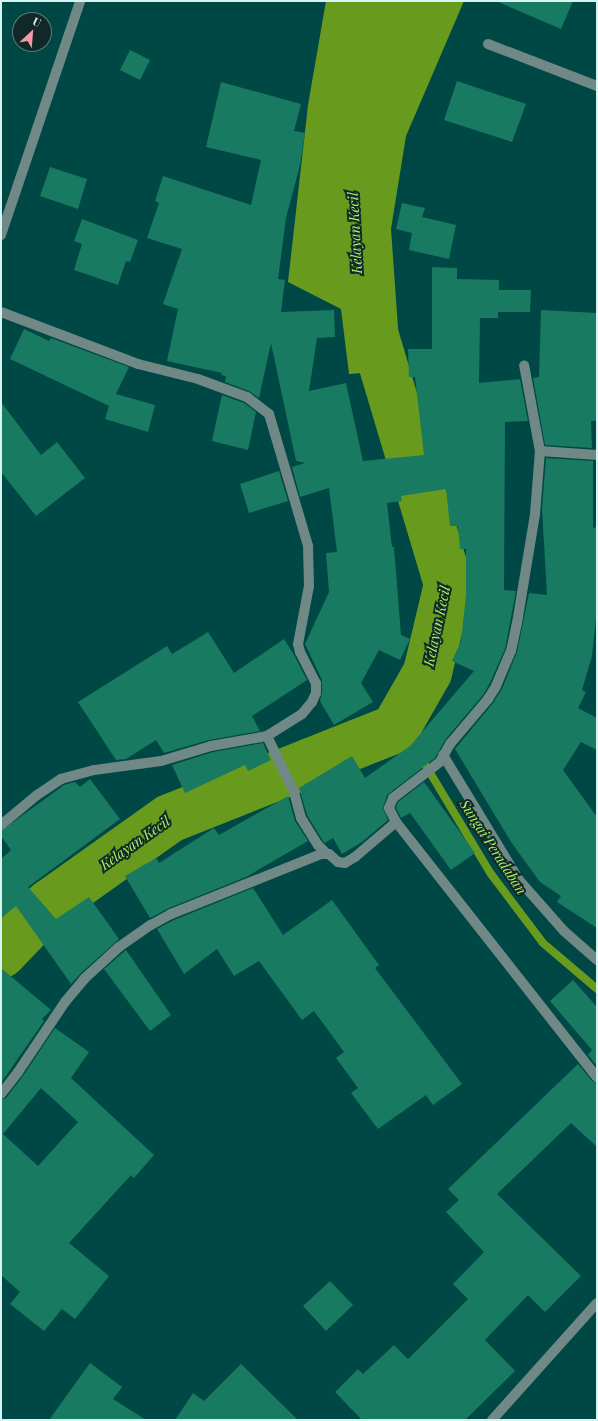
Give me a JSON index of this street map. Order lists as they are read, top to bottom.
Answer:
{
  "water": ["Kelayan Kecil", "Sungai Peradaban"],
  "north": "top right"
}
